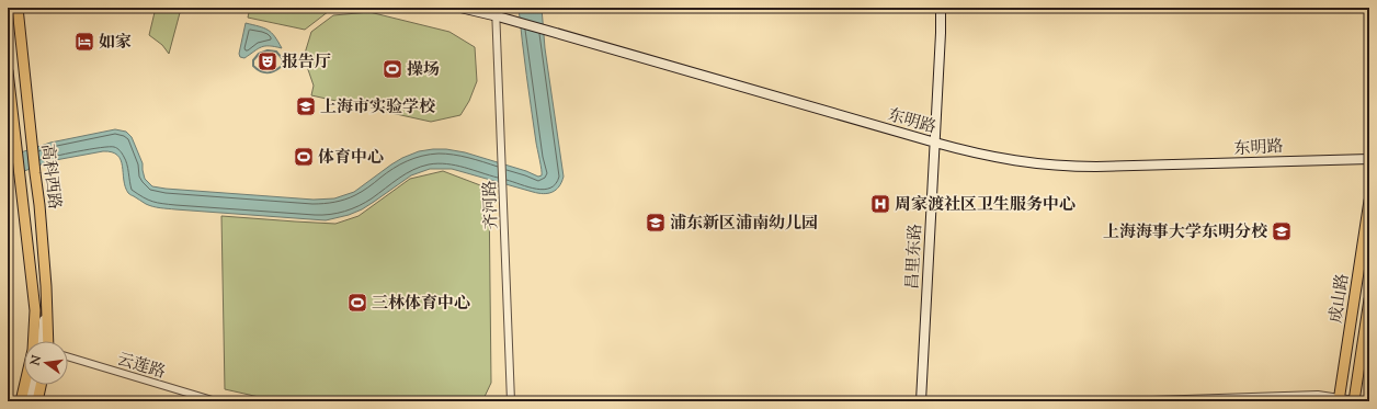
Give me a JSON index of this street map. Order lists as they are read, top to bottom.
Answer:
{
  "streets": {
    "main road": [
      "东明路",
      "高科西路",
      "昌里东路",
      "成山路"
    ],
    "street": ["齐河路", "云莲路"]
  },
  "crossings": [
    ["东明路", "齐河路"],
    ["东明路", "昌里东路"]
  ],
  "places": {
    "hotel": ["如家"],
    "theatre": ["报告厅"],
    "sports": ["操场", "体育中心", "三林体育中心"],
    "school or university": ["上海市实验学校", "浦东新区浦南幼儿园", "上海海事大学东明分校"],
    "hospital": ["周家渡社区卫生服务中心"]
  },
  "north": "left"
}
